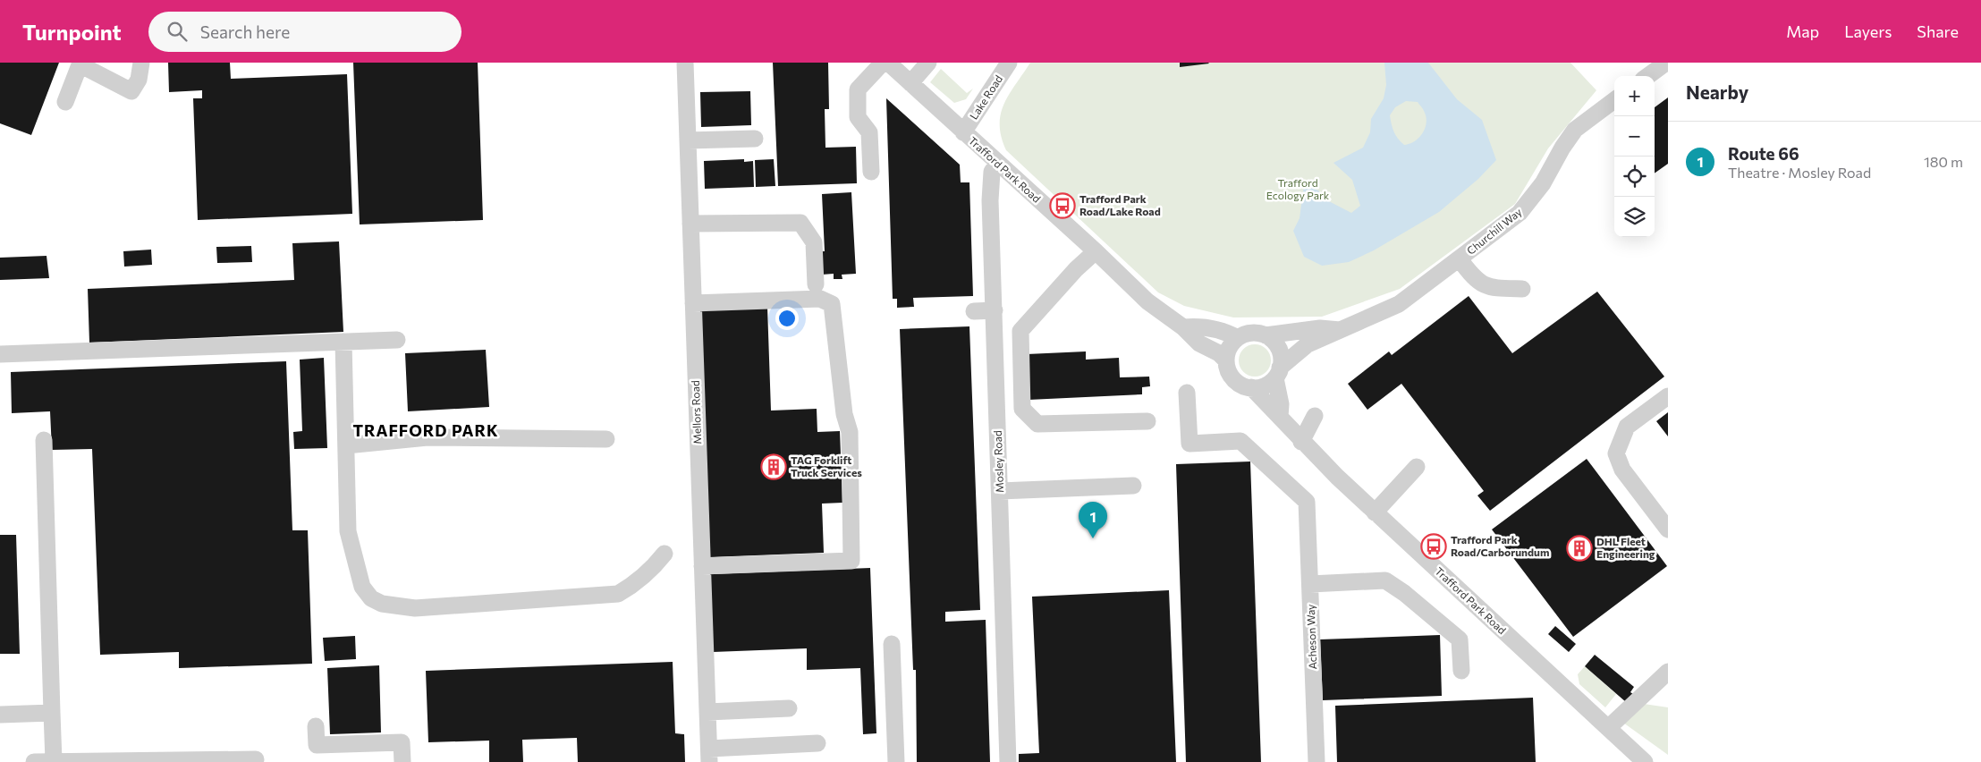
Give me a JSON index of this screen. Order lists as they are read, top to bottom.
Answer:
{
  "streets": {
    "street": [
      "Lake Road",
      "Trafford Park Road",
      "Churchill Way",
      "Mellors Road",
      "Mosley Road",
      "Acheson Way"
    ]
  },
  "crossings": [
    ["Lake Road", "Trafford Park Road"],
    ["Trafford Park Road", "Churchill Way"],
    ["Trafford Park Road", "Mosley Road"]
  ],
  "districts": ["TRAFFORD PARK"],
  "parks": ["Trafford Ecology Park"],
  "places": {
    "bus stop": ["Trafford Park Road/Lake Road", "Trafford Park Road/Carborundum"],
    "building": ["TAG Forklift Truck Services", "DHL Fleet Engineering"]
  },
  "page": {
    "header": "Turnpoint",
    "search": "Search here",
    "nav": ["Map", "Layers", "Share"],
    "heading": "Nearby",
    "map_buttons": ["+", "−"],
    "list": [
      {
        "mark": "1",
        "name": "Route 66",
        "note": "Theatre · Mosley Road",
        "value": "180 m"
      }
    ],
    "pins": "1"
  }
}
